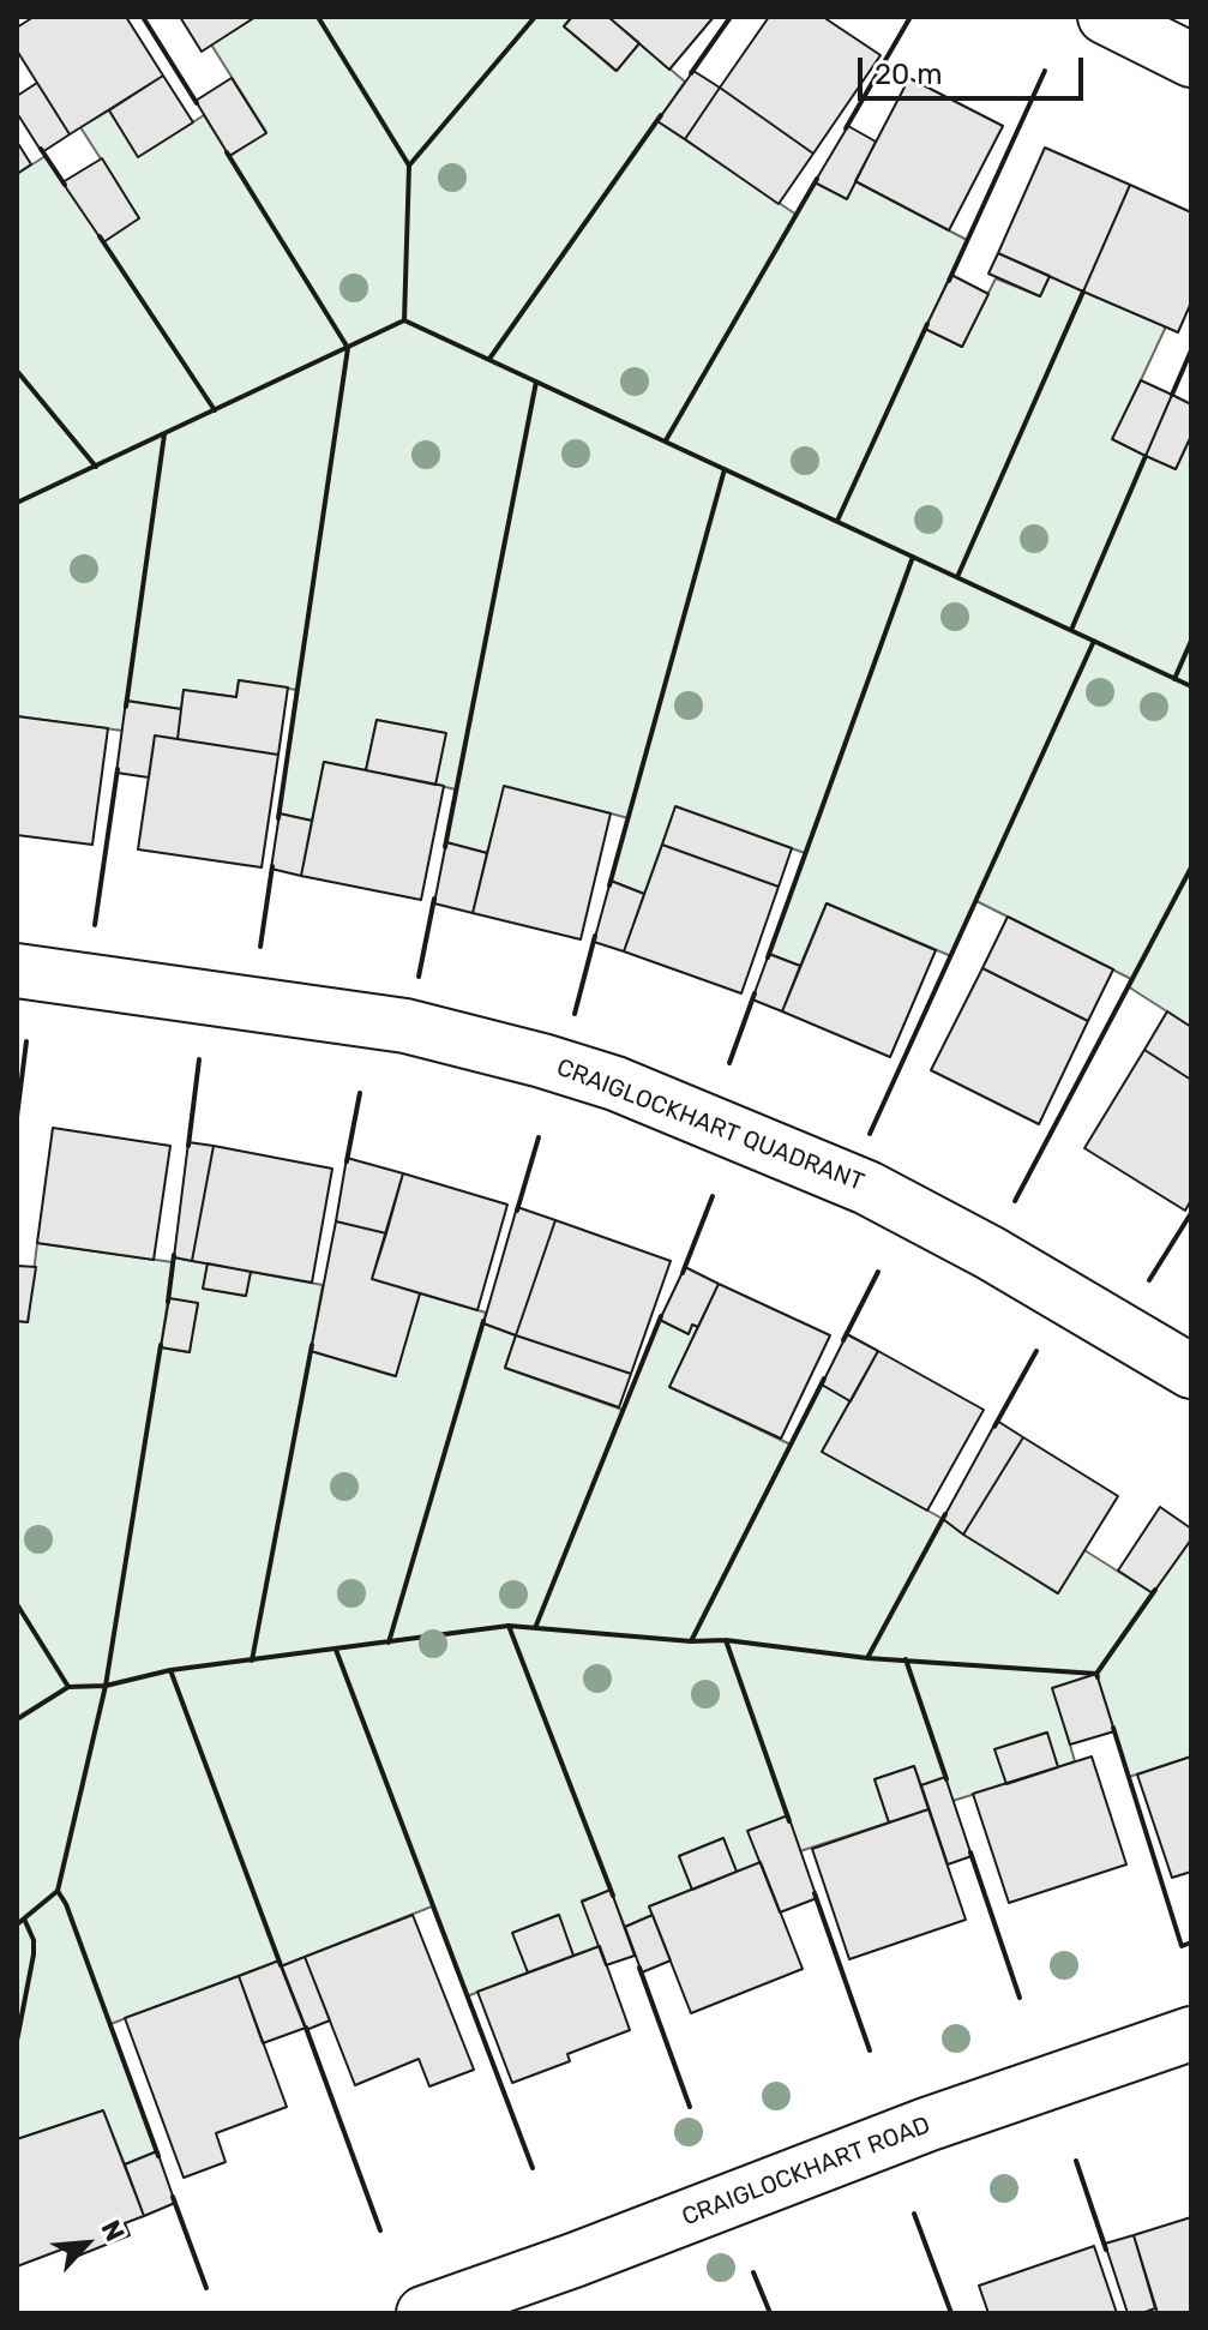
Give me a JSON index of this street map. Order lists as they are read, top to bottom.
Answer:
{
  "streets": {
    "street": ["CRAIGLOCKHART QUADRANT", "CRAIGLOCKHART ROAD"]
  },
  "scale_bar": "20 m",
  "north": "top right"
}
